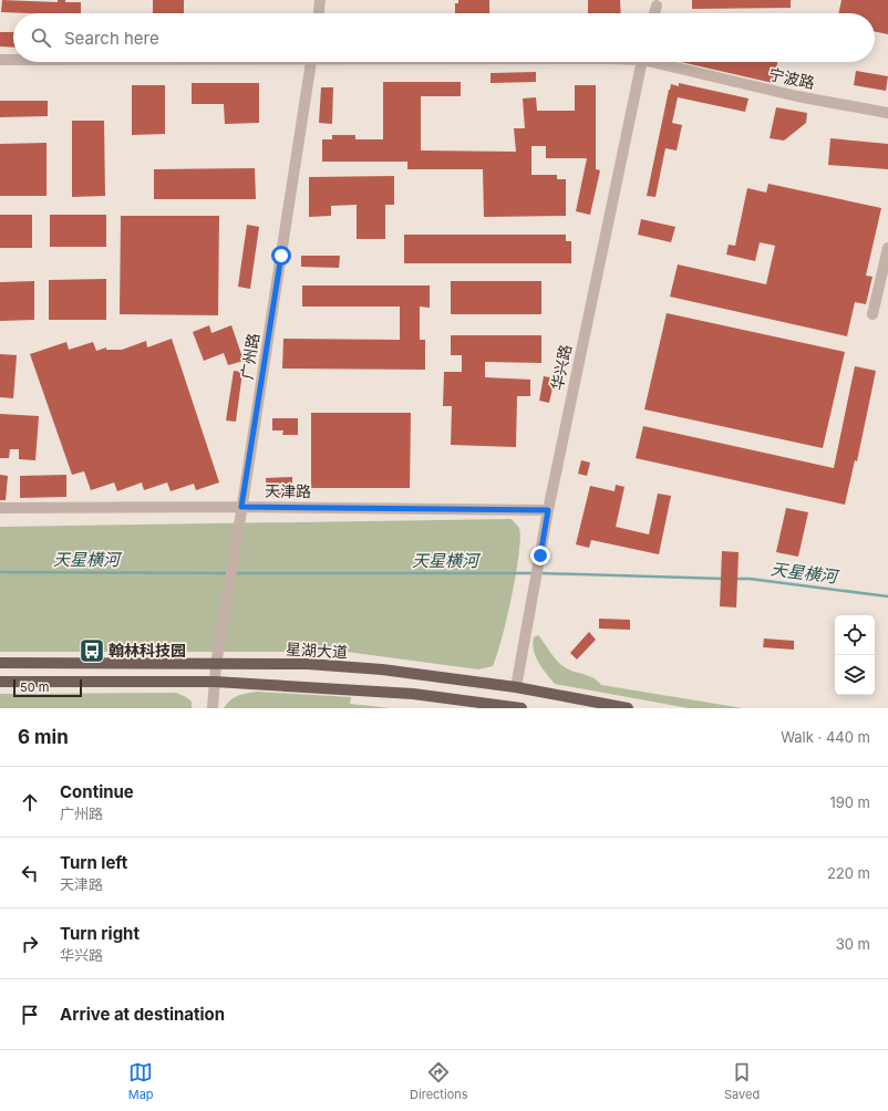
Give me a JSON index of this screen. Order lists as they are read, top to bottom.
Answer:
{
  "streets": {
    "main road": ["星湖大道"],
    "street": [
      "宁波路",
      "广州路",
      "华兴路",
      "天津路"
    ]
  },
  "crossings": [
    ["广州路", "天津路"],
    ["广州路", "星湖大道"],
    ["华兴路", "天津路"],
    ["华兴路", "星湖大道"]
  ],
  "water": ["天星横河"],
  "places": {
    "bus stop": ["翰林科技园"]
  },
  "scale_bar": "50 m",
  "page": {
    "search": "Search here",
    "scale": "50 m",
    "heading": ["6 min", "Walk · 440 m"],
    "list": [
      ["Continue", "广州路", "190 m"],
      ["Turn left", "天津路", "220 m"],
      ["Turn right", "华兴路", "30 m"],
      "Arrive at destination"
    ],
    "nav": ["Map", "Directions", "Saved"]
  }
}
